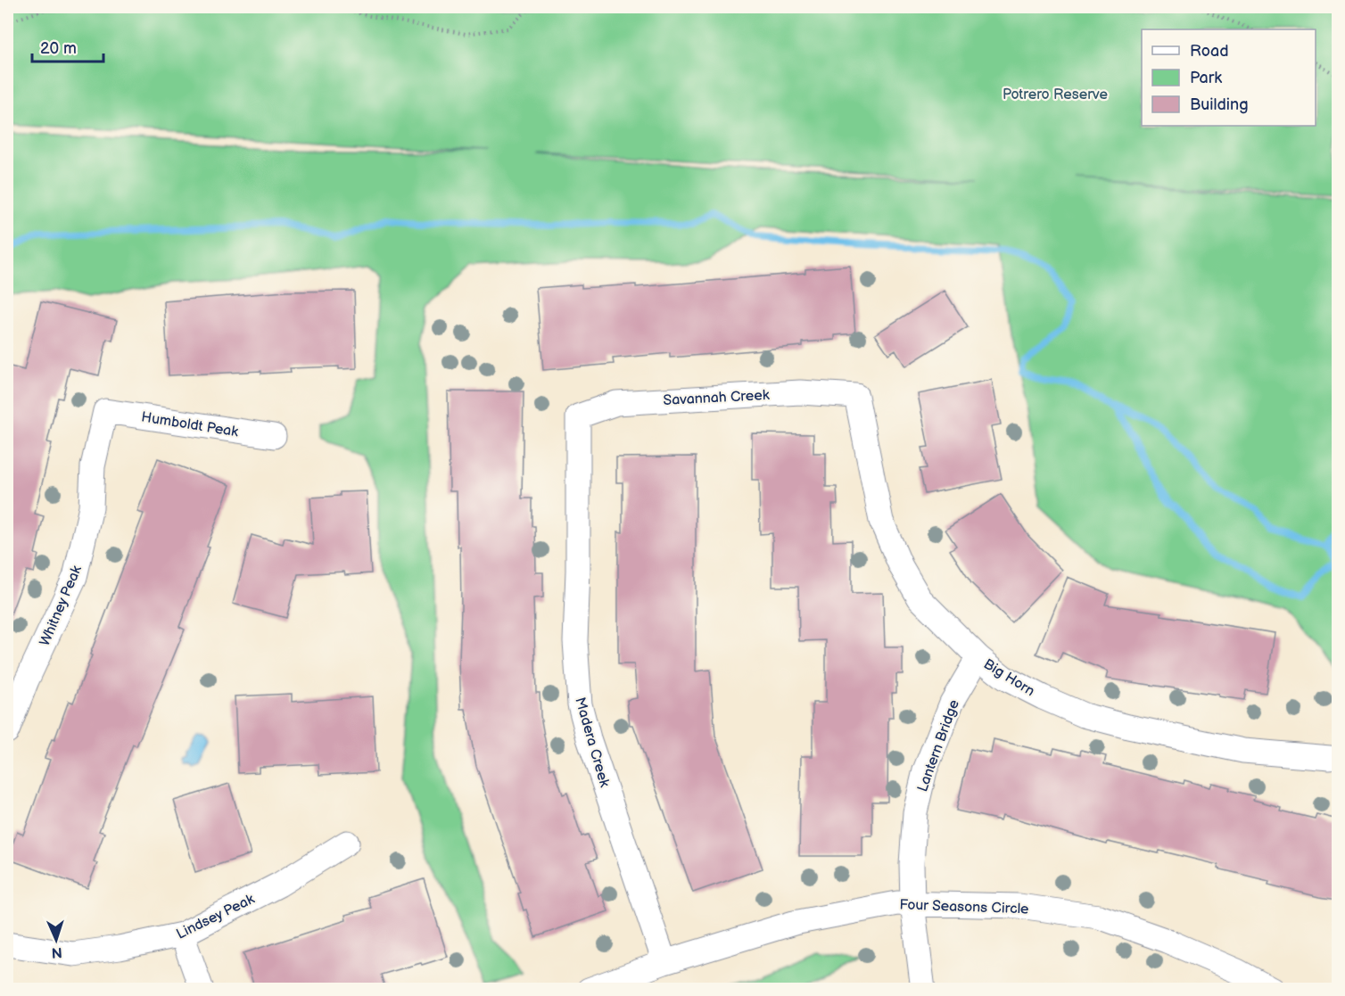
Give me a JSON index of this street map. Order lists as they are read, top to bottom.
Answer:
{
  "streets": {
    "street": [
      "Savannah Creek",
      "Humboldt Peak",
      "Whitney Peak",
      "Big Horn",
      "Madera Creek",
      "Lantern Bridge",
      "Four Seasons Circle",
      "Lindsey Peak"
    ]
  },
  "crossings": [
    ["Savannah Creek", "Big Horn"],
    ["Savannah Creek", "Madera Creek"],
    ["Humboldt Peak", "Whitney Peak"],
    ["Big Horn", "Lantern Bridge"],
    ["Madera Creek", "Four Seasons Circle"],
    ["Lantern Bridge", "Four Seasons Circle"]
  ],
  "parks": ["Potrero Reserve"],
  "legend": ["Road", "Park", "Building"],
  "scale_bar": "20 m",
  "north": "bottom"
}
